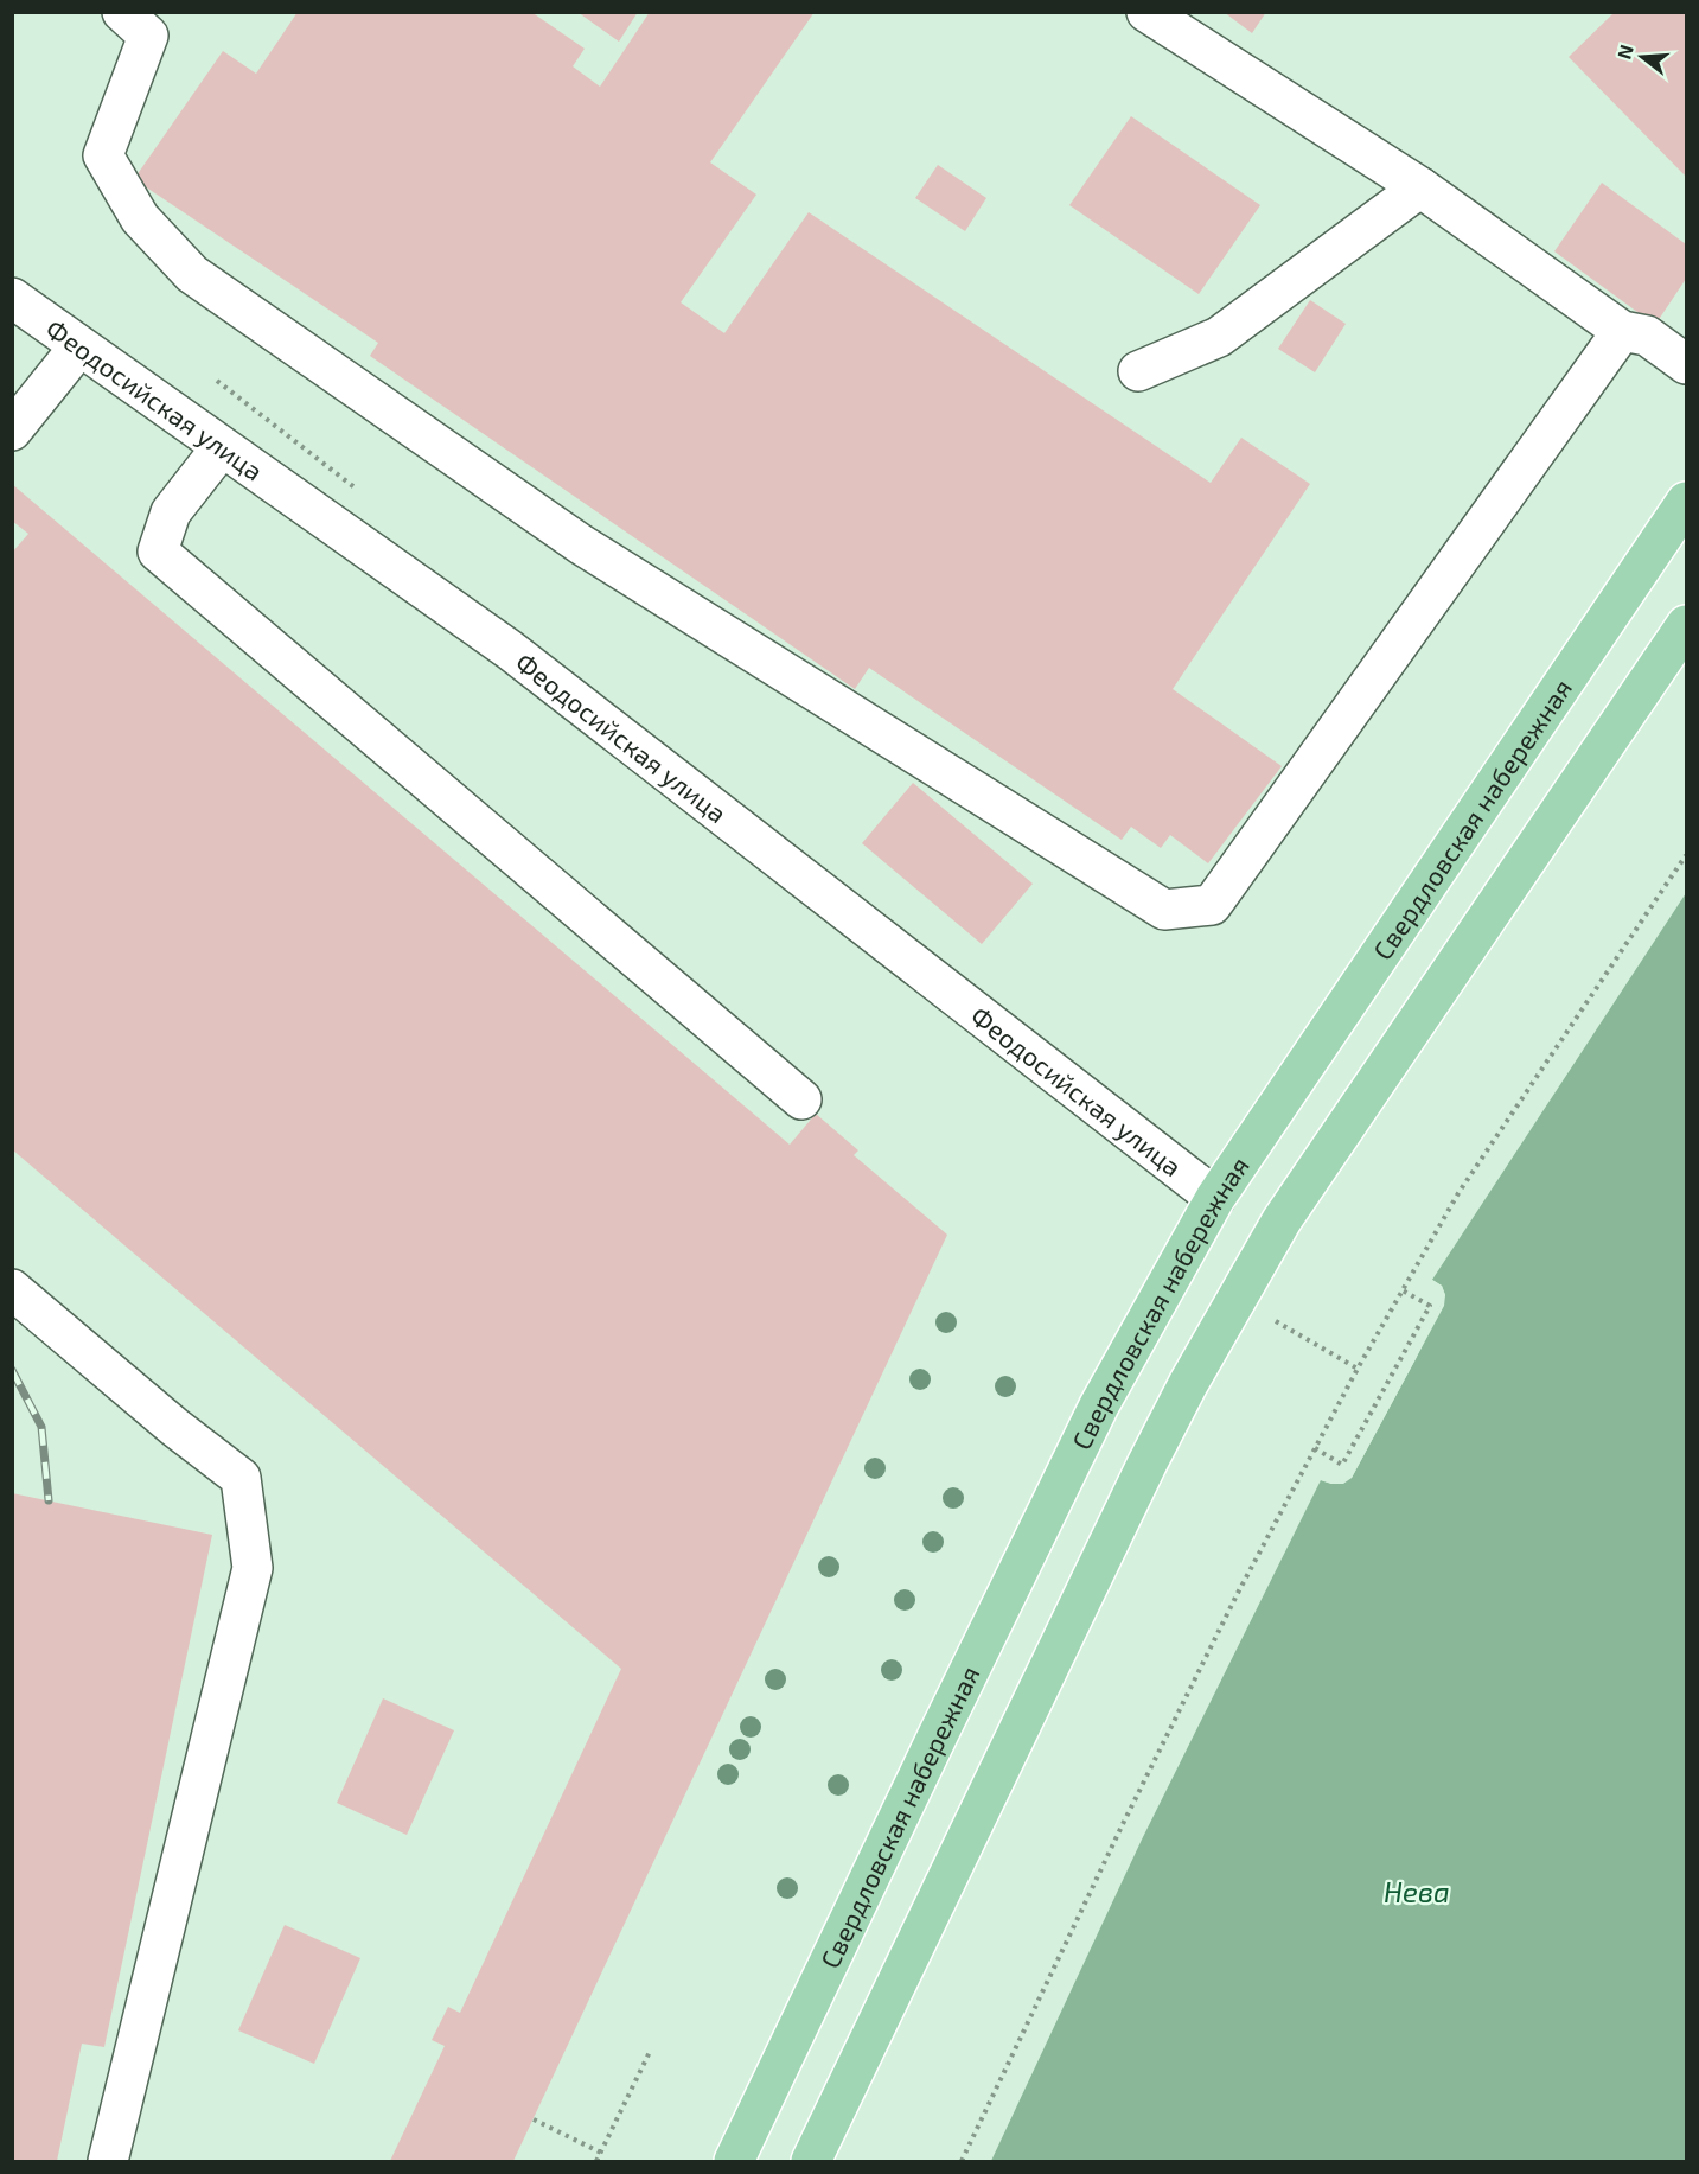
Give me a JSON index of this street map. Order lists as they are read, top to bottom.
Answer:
{
  "streets": {
    "main road": ["Свердловская набережная"],
    "street": ["Феодосийская улица"]
  },
  "crossings": [
    ["Феодосийская улица", "Свердловская набережная"]
  ],
  "water": ["Нева"],
  "north": "left"
}
